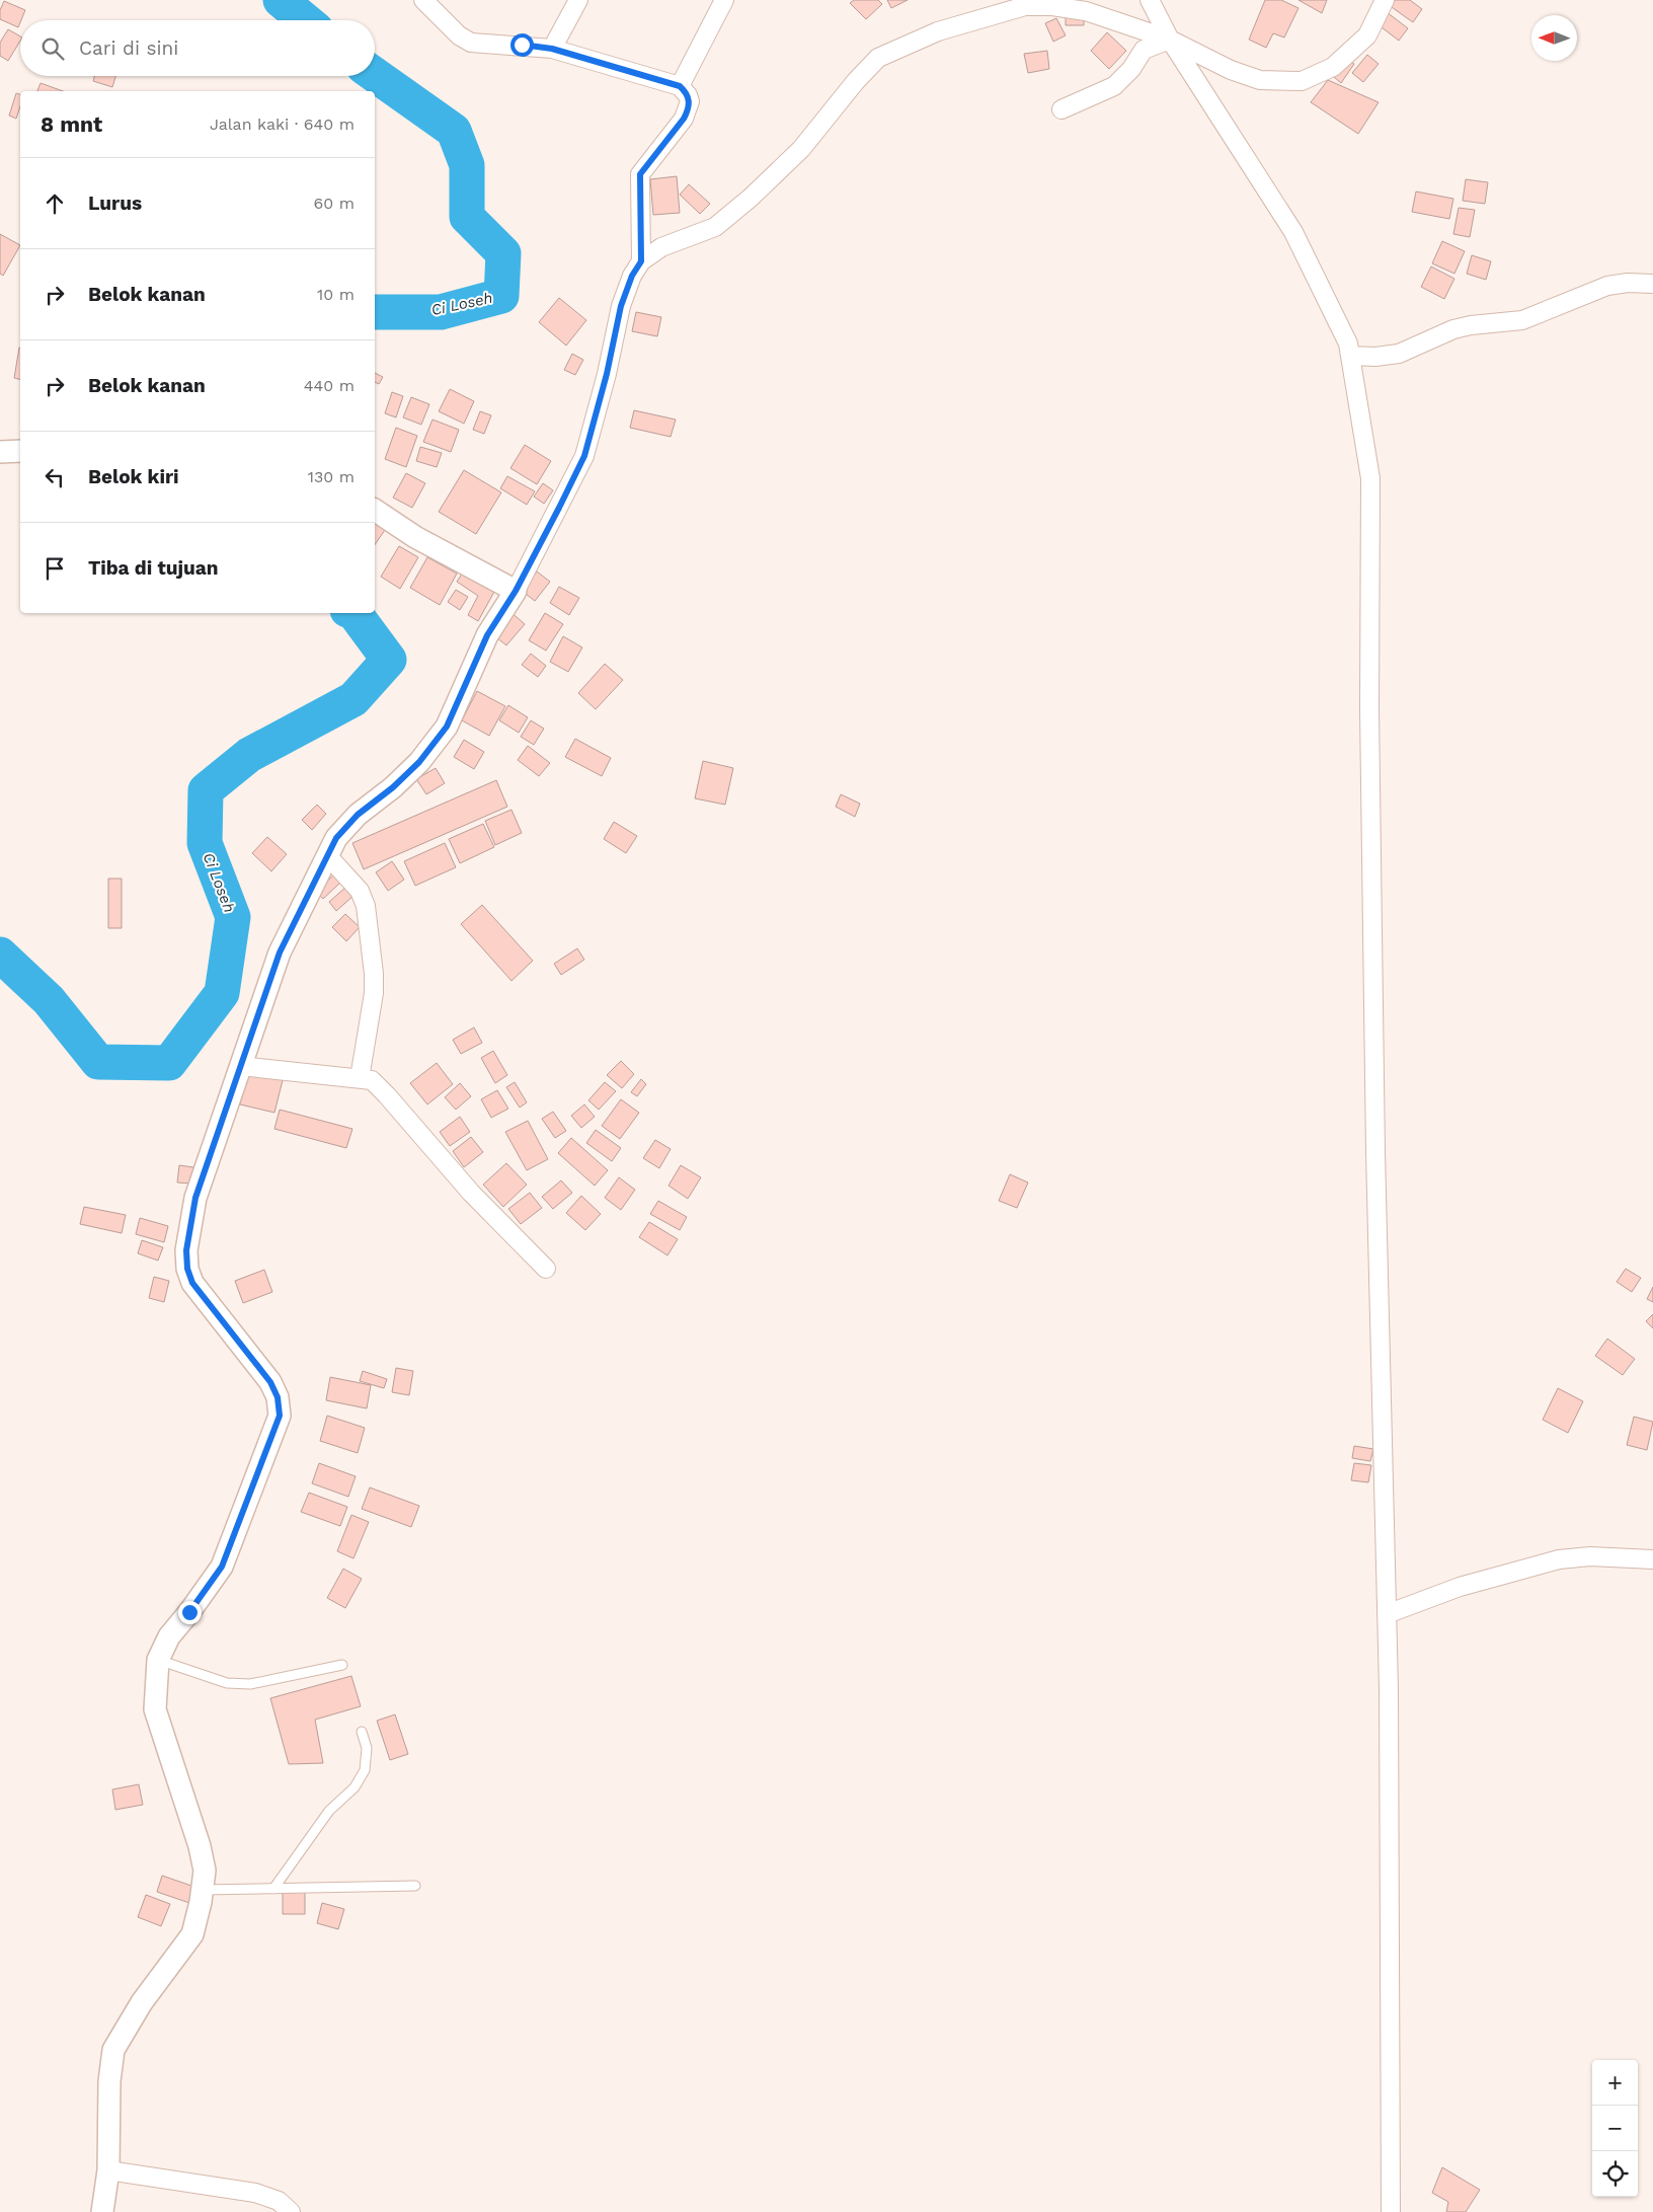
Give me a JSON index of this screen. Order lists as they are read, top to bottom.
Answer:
{
  "water": ["Ci Loseh"],
  "north": "left",
  "page": {
    "search": "Cari di sini",
    "heading": ["8 mnt", "Jalan kaki · 640 m"],
    "list": [
      ["Lurus", "60 m"],
      ["Belok kanan", "10 m"],
      ["Belok kanan", "440 m"],
      ["Belok kiri", "130 m"],
      "Tiba di tujuan"
    ],
    "map_buttons": ["+", "−"]
  }
}
